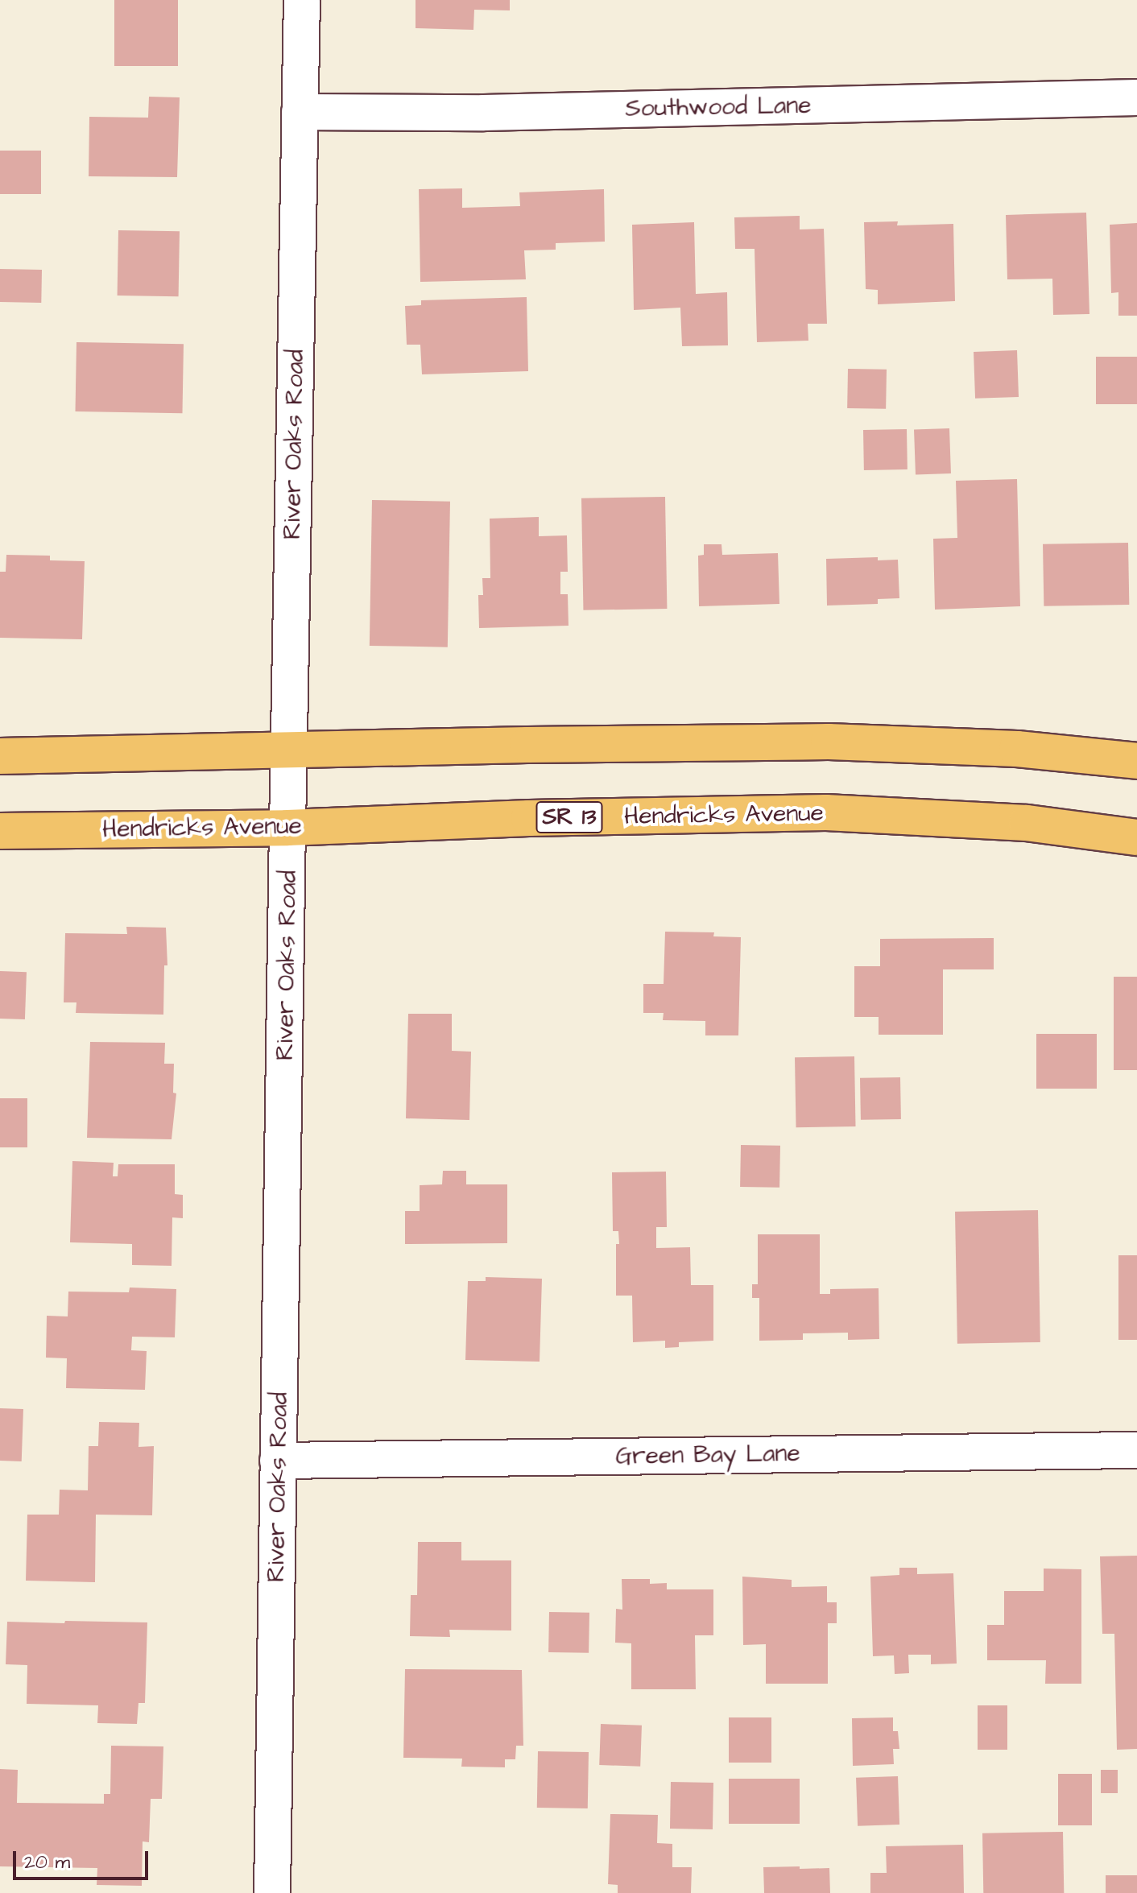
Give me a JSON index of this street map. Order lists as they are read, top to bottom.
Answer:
{
  "streets": {
    "main road": ["Hendricks Avenue", "SR 13"],
    "street": ["Southwood Lane", "River Oaks Road", "Green Bay Lane"]
  },
  "crossings": [
    ["Southwood Lane", "River Oaks Road"],
    ["River Oaks Road", "Hendricks Avenue"],
    ["River Oaks Road", "Green Bay Lane"]
  ],
  "scale_bar": "20 m"
}
